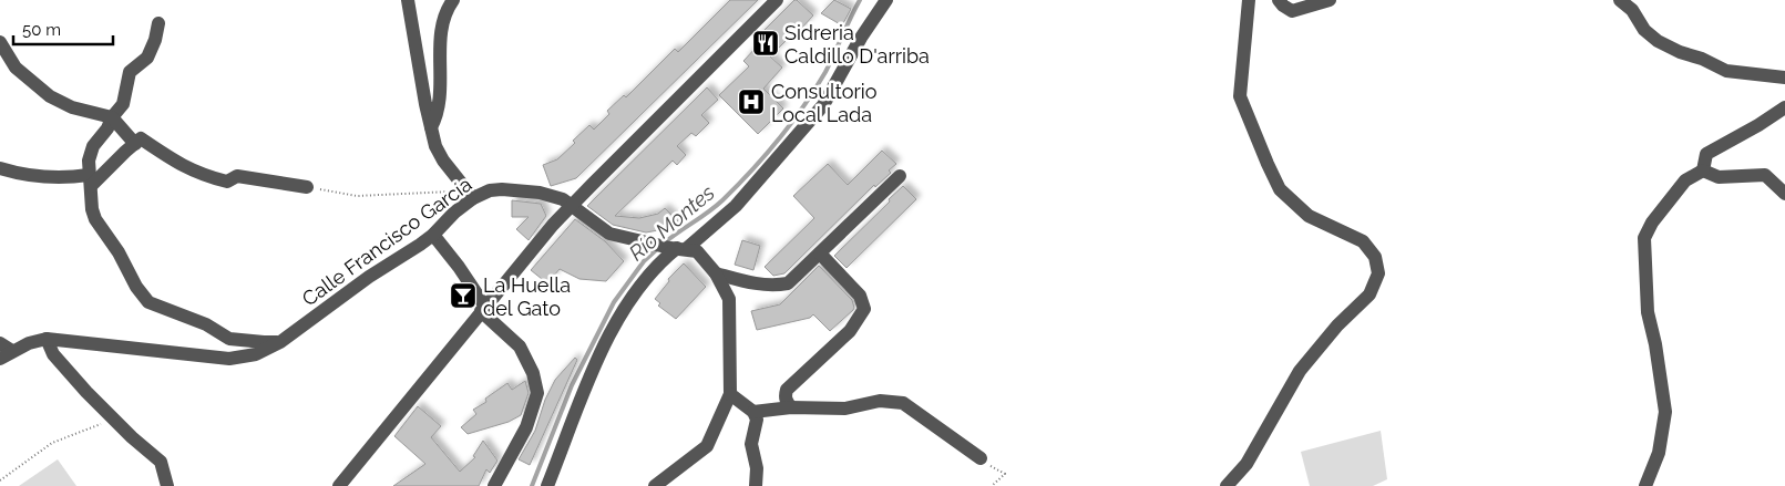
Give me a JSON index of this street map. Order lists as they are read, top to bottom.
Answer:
{
  "streets": {
    "street": ["Calle Francisco García"]
  },
  "water": ["Río Montes"],
  "places": {
    "restaurant": ["Sidreria Caldillo D'arriba"],
    "hospital": ["Consultorio Local Lada"],
    "bar": ["La Huella del Gato"]
  },
  "scale_bar": "50 m"
}
